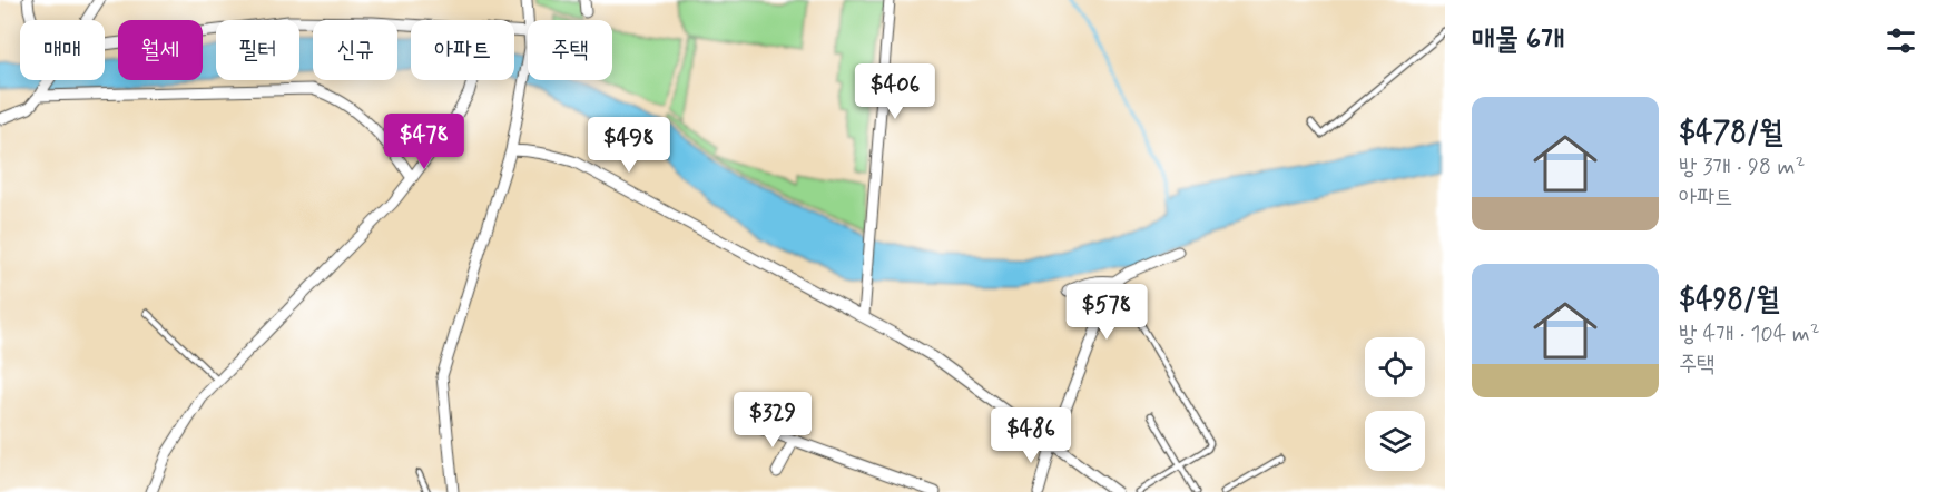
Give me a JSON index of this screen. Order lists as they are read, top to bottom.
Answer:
{
  "page": {
    "heading": "매물 6개",
    "chip": [
      "매매",
      "월세",
      "필터",
      "신규",
      "아파트",
      "주택"
    ],
    "price": [
      "$406",
      "$478",
      "$498",
      "$578",
      "$329",
      "$486"
    ],
    "list": [
      {
        "name": "$478/월",
        "note": "방 3개 · 98 m² · 아파트"
      },
      {
        "name": "$498/월",
        "note": "방 4개 · 104 m² · 주택"
      }
    ]
  }
}
